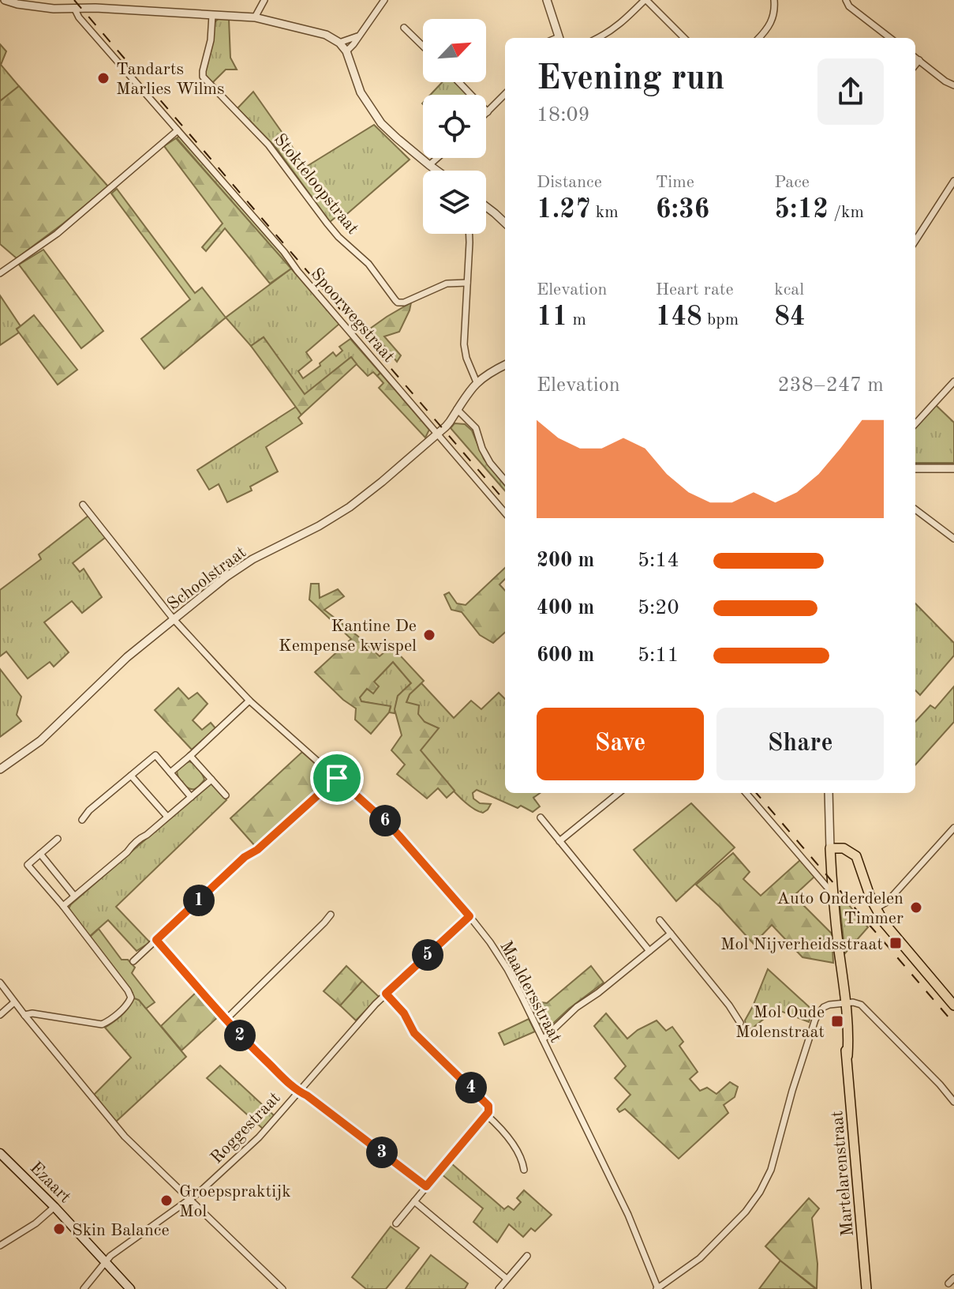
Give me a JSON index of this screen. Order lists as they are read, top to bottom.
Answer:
{
  "streets": {
    "main road": ["Martelarenstraat", "Ezaart"],
    "street": [
      "Stokteloopstraat",
      "Spoorwegstraat",
      "Schoolstraat",
      "Maaldersstraat",
      "Roggestraat"
    ]
  },
  "crossings": [
    ["Spoorwegstraat", "Schoolstraat"],
    ["Schoolstraat", "Maaldersstraat"],
    ["Maaldersstraat", "Roggestraat"],
    ["Roggestraat", "Ezaart"]
  ],
  "places": {
    "other": [
      "Tandarts Marlies Wilms",
      "Kantine De Kempense kwispel",
      "Auto Onderdelen Timmer",
      "Groepspraktijk Mol",
      "Skin Balance"
    ],
    "transit": ["Mol Nijverheidsstraat", "Mol Oude Molenstraat"]
  },
  "north": "top right",
  "page": {
    "heading": ["Evening run", "18:09"],
    "stats": [
      ["Distance", "1.27 km"],
      ["Time", "6:36"],
      ["Pace", "5:12 /km"],
      ["Elevation", "11 m"],
      ["Heart rate", "148 bpm"],
      ["kcal", "84"]
    ],
    "chart": ["Elevation", "238–247 m"],
    "list": [
      {
        "name": "200 m",
        "note": "5:14"
      },
      {
        "name": "400 m",
        "note": "5:20"
      },
      {
        "name": "600 m",
        "note": "5:11"
      }
    ],
    "buttons": ["Save", "Share"],
    "pins": [
      "6",
      "1",
      "5",
      "2",
      "4",
      "3"
    ]
  }
}
